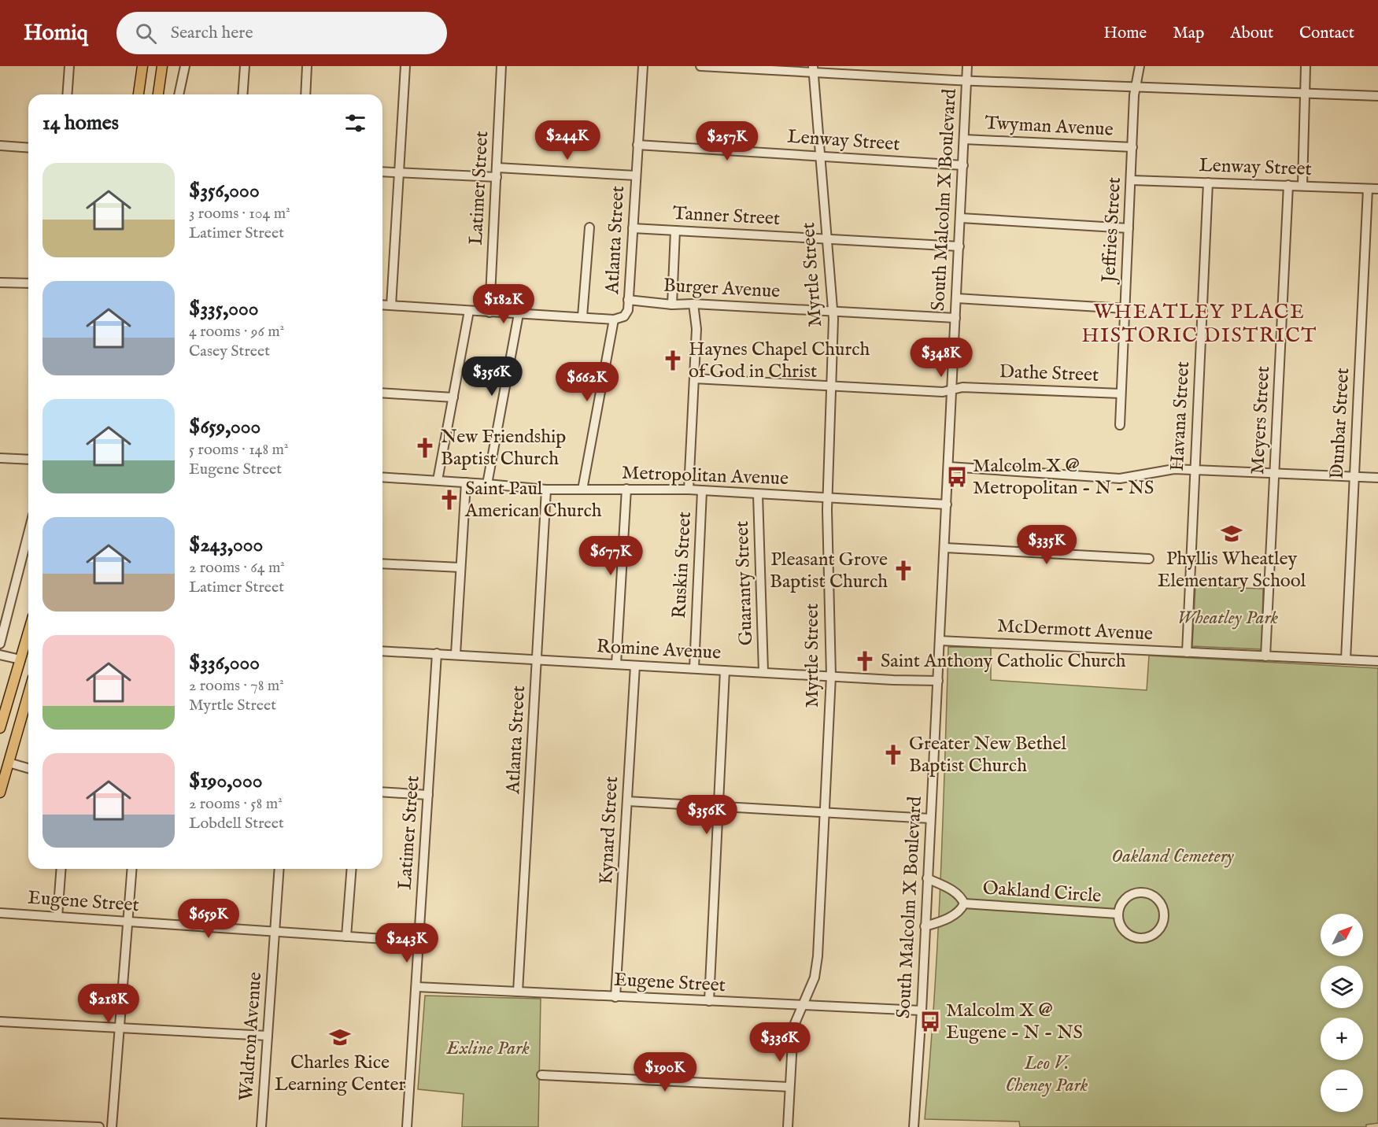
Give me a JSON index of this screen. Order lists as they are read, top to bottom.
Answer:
{
  "streets": {
    "street": [
      "Twyman Avenue",
      "Lenway Street",
      "Latimer Street",
      "South Malcolm X Boulevard",
      "Tanner Street",
      "Jeffries Street",
      "Atlanta Street",
      "Myrtle Street",
      "Burger Avenue",
      "Dathe Street",
      "Havana Street",
      "Meyers Street",
      "Dunbar Street",
      "Metropolitan Avenue",
      "Ruskin Street",
      "Guaranty Street",
      "McDermott Avenue",
      "Romine Avenue",
      "Kynard Street",
      "Oakland Circle",
      "Eugene Street",
      "Waldron Avenue"
    ]
  },
  "crossings": [
    ["Twyman Avenue", "South Malcolm X Boulevard"],
    ["Twyman Avenue", "Jeffries Street"],
    ["Lenway Street", "South Malcolm X Boulevard"],
    ["Lenway Street", "Jeffries Street"],
    ["Lenway Street", "Atlanta Street"],
    ["Lenway Street", "Myrtle Street"],
    ["Lenway Street", "Havana Street"],
    ["Lenway Street", "Meyers Street"],
    ["Lenway Street", "Dunbar Street"],
    ["Latimer Street", "Romine Avenue"],
    ["Latimer Street", "Eugene Street"],
    ["South Malcolm X Boulevard", "Tanner Street"],
    ["South Malcolm X Boulevard", "Burger Avenue"],
    ["South Malcolm X Boulevard", "Dathe Street"],
    ["South Malcolm X Boulevard", "Metropolitan Avenue"],
    ["South Malcolm X Boulevard", "McDermott Avenue"],
    ["South Malcolm X Boulevard", "Romine Avenue"],
    ["South Malcolm X Boulevard", "Oakland Circle"],
    ["South Malcolm X Boulevard", "Eugene Street"],
    ["Tanner Street", "Atlanta Street"],
    ["Tanner Street", "Myrtle Street"],
    ["Jeffries Street", "Dathe Street"],
    ["Atlanta Street", "Burger Avenue"],
    ["Atlanta Street", "Metropolitan Avenue"],
    ["Atlanta Street", "Romine Avenue"],
    ["Atlanta Street", "Eugene Street"],
    ["Myrtle Street", "Burger Avenue"],
    ["Myrtle Street", "Dathe Street"],
    ["Myrtle Street", "Metropolitan Avenue"],
    ["Myrtle Street", "Romine Avenue"],
    ["Myrtle Street", "Eugene Street"],
    ["Burger Avenue", "Ruskin Street"],
    ["Dathe Street", "Ruskin Street"],
    ["Havana Street", "McDermott Avenue"],
    ["Meyers Street", "McDermott Avenue"],
    ["Dunbar Street", "McDermott Avenue"],
    ["Metropolitan Avenue", "Ruskin Street"],
    ["Metropolitan Avenue", "Guaranty Street"],
    ["Ruskin Street", "Romine Avenue"],
    ["Guaranty Street", "Romine Avenue"],
    ["Romine Avenue", "Kynard Street"],
    ["Kynard Street", "Eugene Street"],
    ["Eugene Street", "Waldron Avenue"]
  ],
  "districts": ["WHEATLEY PLACE HISTORIC DISTRICT"],
  "parks": [
    "Wheatley Park",
    "Oakland Cemetery",
    "Exline Park",
    "Leo V. Cheney Park"
  ],
  "places": {
    "church": [
      "Haynes Chapel Church of God in Christ",
      "New Friendship Baptist Church",
      "Saint Paul American Church",
      "Pleasant Grove Baptist Church",
      "Saint Anthony Catholic Church",
      "Greater New Bethel Baptist Church"
    ],
    "bus stop": ["Malcolm X @ Metropolitan - N - NS", "Malcolm X @ Eugene - N - NS"],
    "school or university": ["Phyllis Wheatley Elementary School", "Charles Rice Learning Center"]
  },
  "north": "top right",
  "page": {
    "header": "Homiq",
    "search": "Search here",
    "nav": [
      "Home",
      "Map",
      "About",
      "Contact"
    ],
    "heading": "14 homes",
    "price": [
      "$244K",
      "$257K",
      "$182K",
      "$348K",
      "$356K",
      "$662K",
      "$335K",
      "$677K",
      "$356K",
      "$659K",
      "$243K",
      "$218K",
      "$336K",
      "$190K"
    ],
    "list": [
      {
        "name": "$356,000",
        "note": "3 rooms · 104 m² · Latimer Street"
      },
      {
        "name": "$335,000",
        "note": "4 rooms · 96 m² · Casey Street"
      },
      {
        "name": "$659,000",
        "note": "5 rooms · 148 m² · Eugene Street"
      },
      {
        "name": "$243,000",
        "note": "2 rooms · 64 m² · Latimer Street"
      },
      {
        "name": "$336,000",
        "note": "2 rooms · 78 m² · Myrtle Street"
      },
      {
        "name": "$190,000",
        "note": "2 rooms · 58 m² · Lobdell Street"
      }
    ],
    "map_buttons": ["+", "−"]
  }
}
